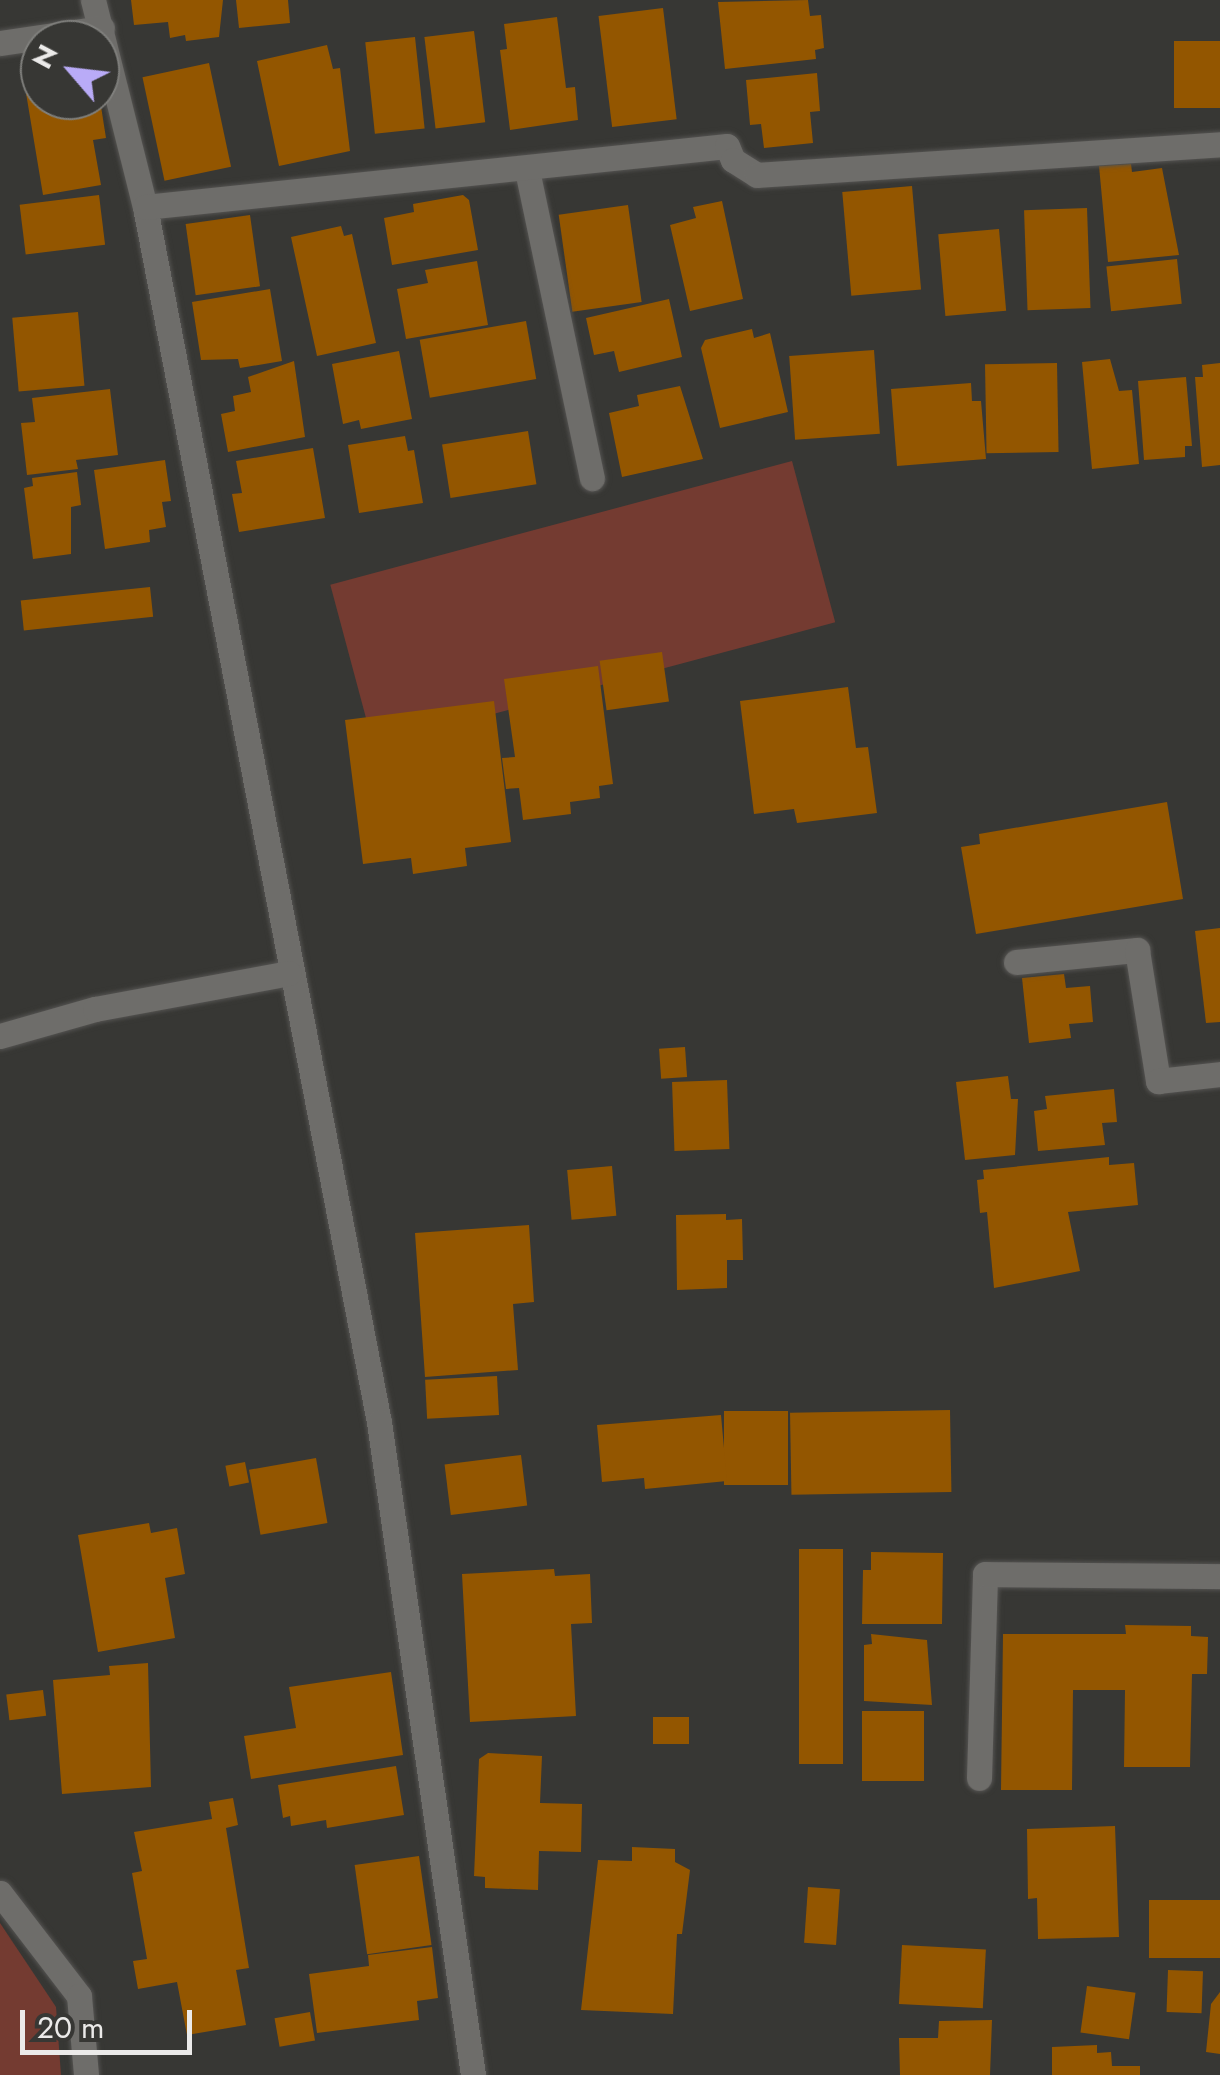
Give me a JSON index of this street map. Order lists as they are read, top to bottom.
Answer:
{
  "scale_bar": "20 m",
  "north": "top left"
}
